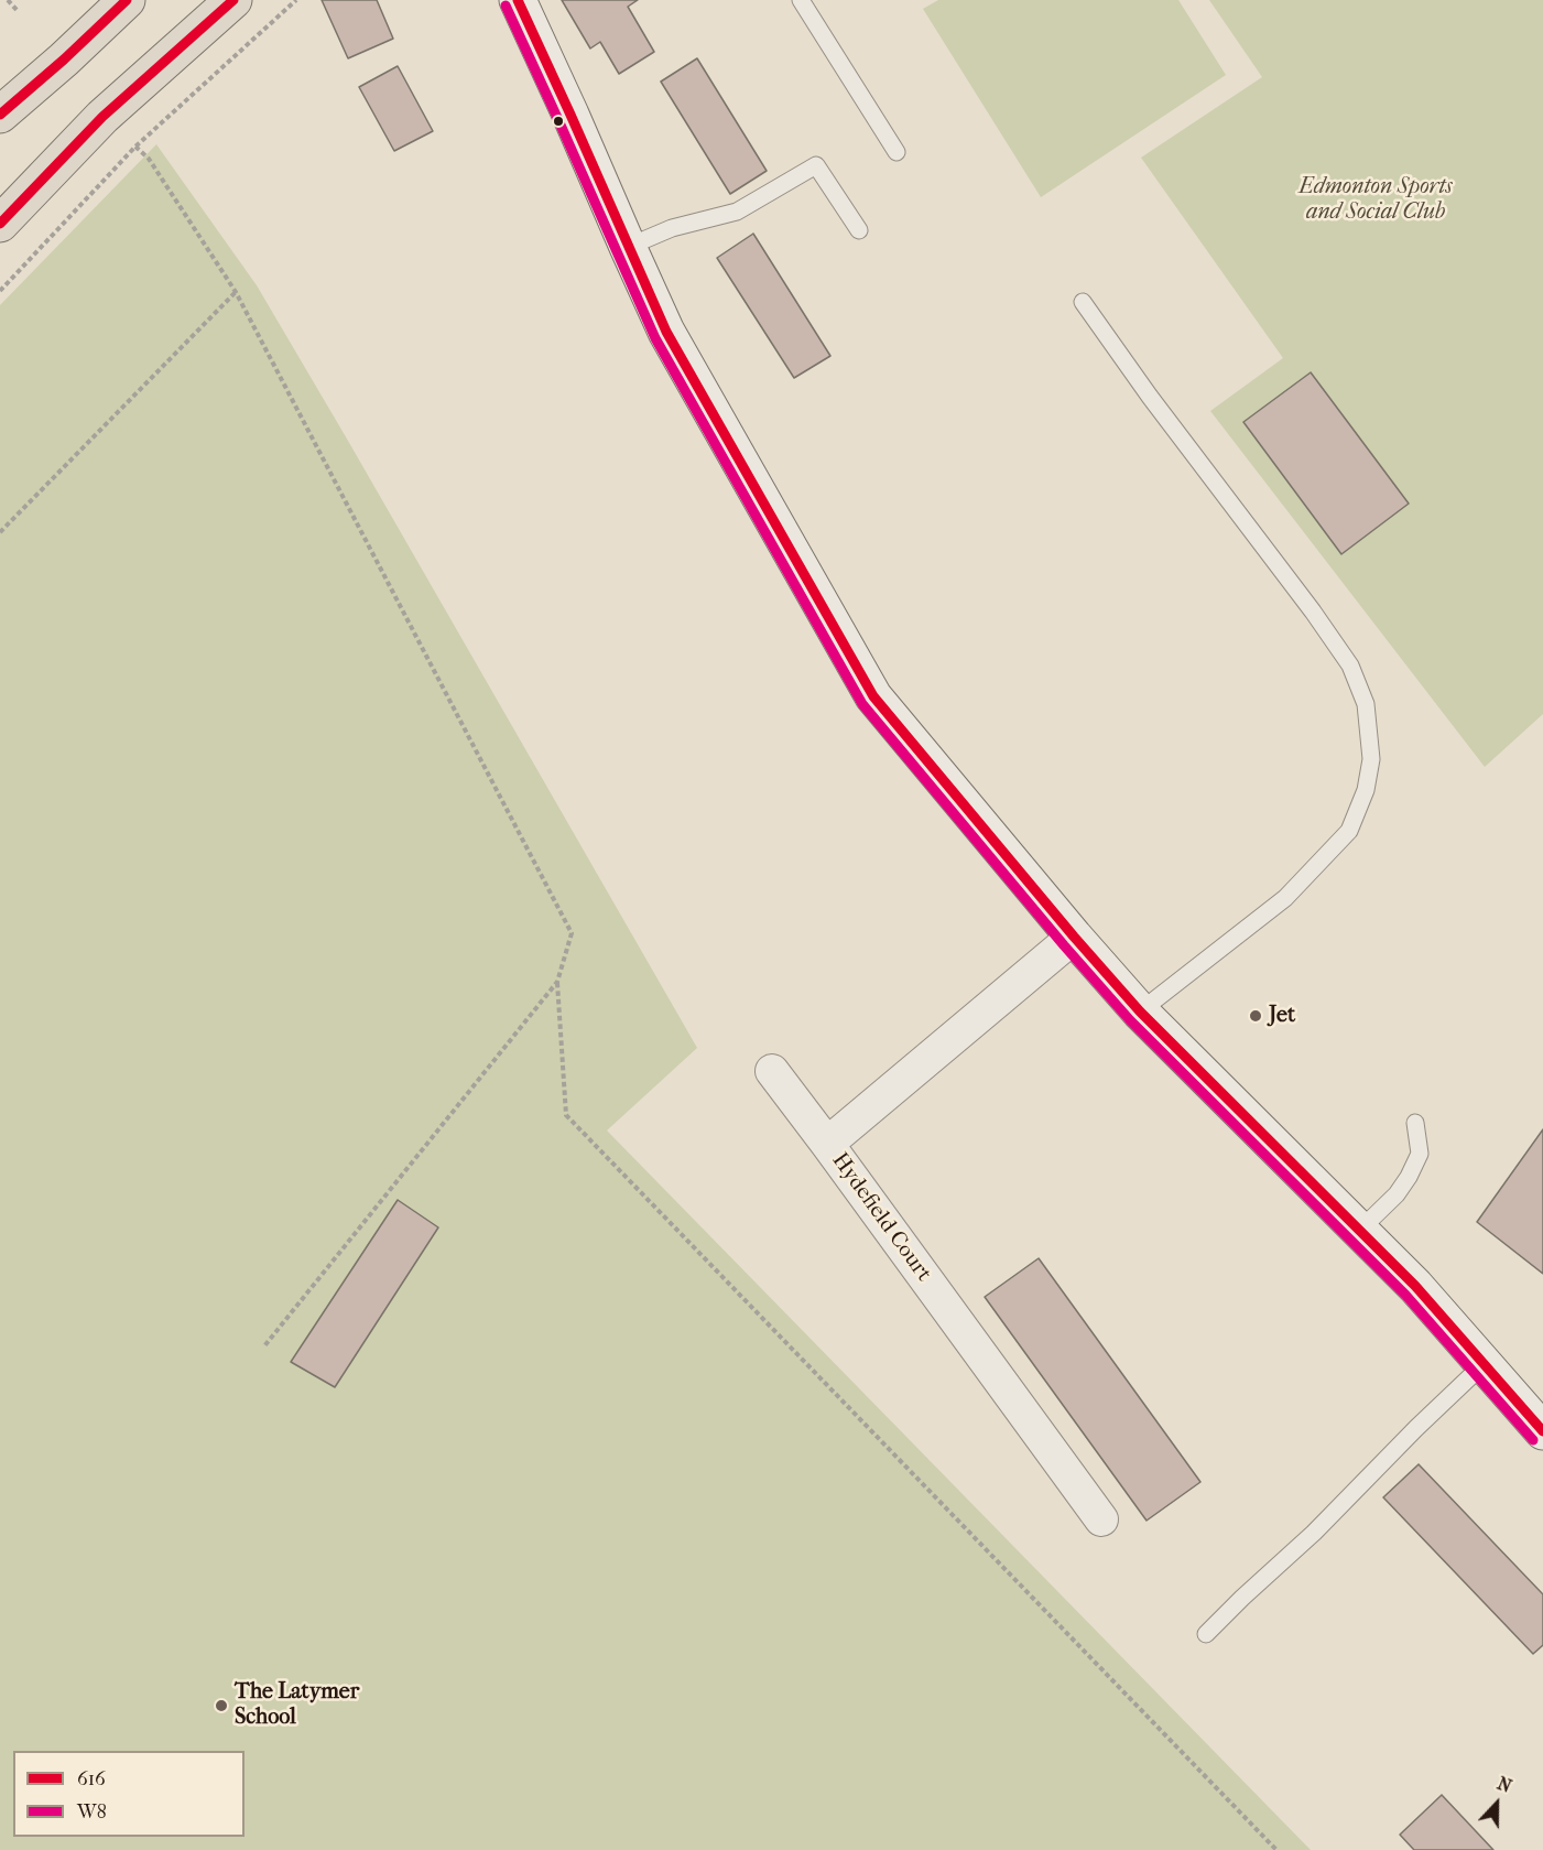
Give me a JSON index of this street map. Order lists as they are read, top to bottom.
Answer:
{
  "streets": {
    "street": ["Hydefield Court"]
  },
  "parks": ["Edmonton Sports and Social Club"],
  "places": ["Jet", "The Latymer School"],
  "lines": ["transit line 616", "transit line W8"],
  "legend": ["616", "W8"],
  "north": "top"
}
